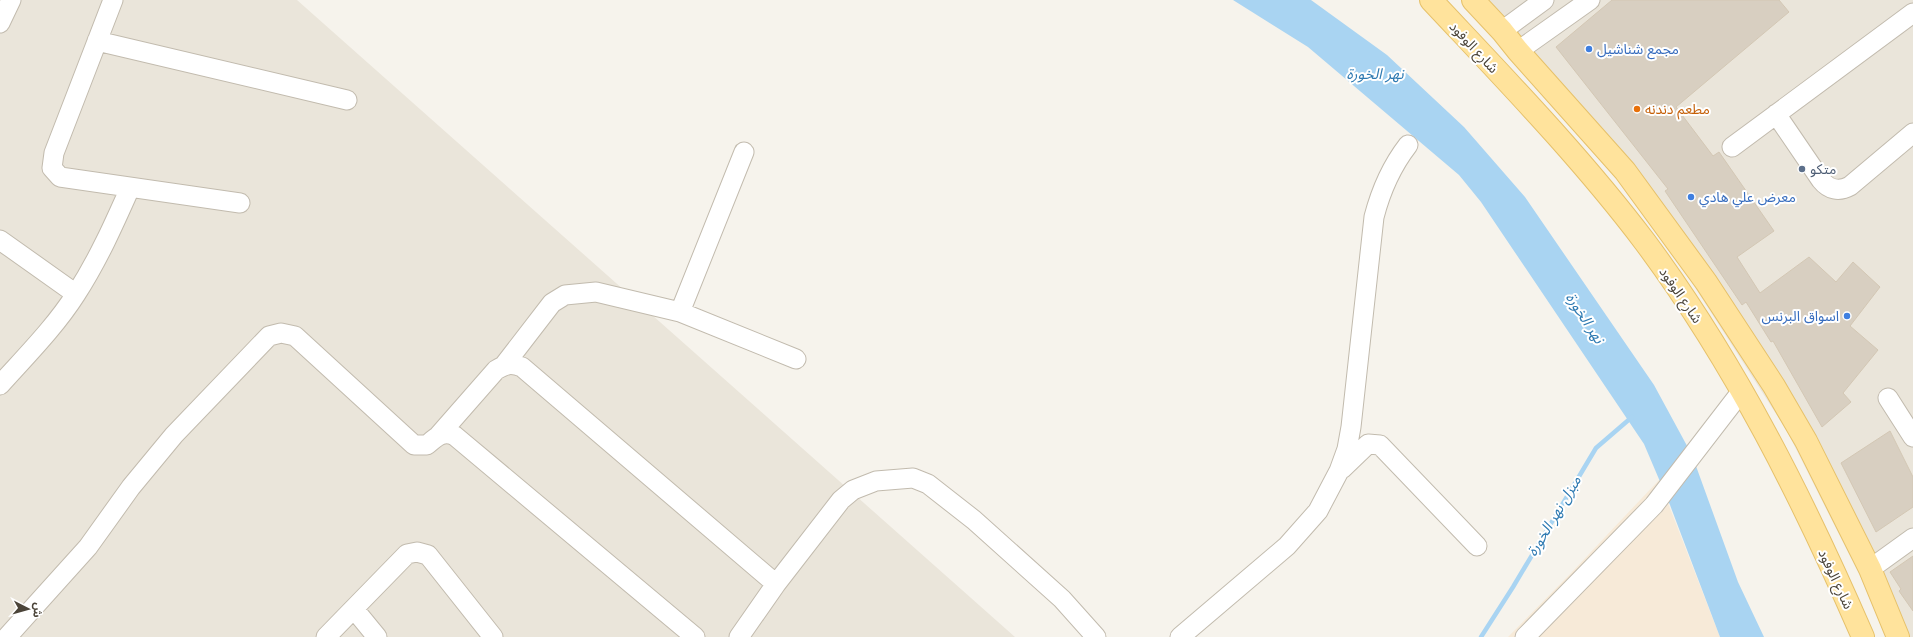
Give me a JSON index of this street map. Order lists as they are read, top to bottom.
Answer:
{
  "streets": {
    "main road": ["شارع الوفود"]
  },
  "water": ["نهر الخورة", "مبزل نهر الخورة"],
  "places": [
    "مجمع شناشيل",
    "مطعم دندنه",
    "متكو",
    "معرض علي هادي",
    "اسواق البرنس"
  ],
  "north": "right"
}
